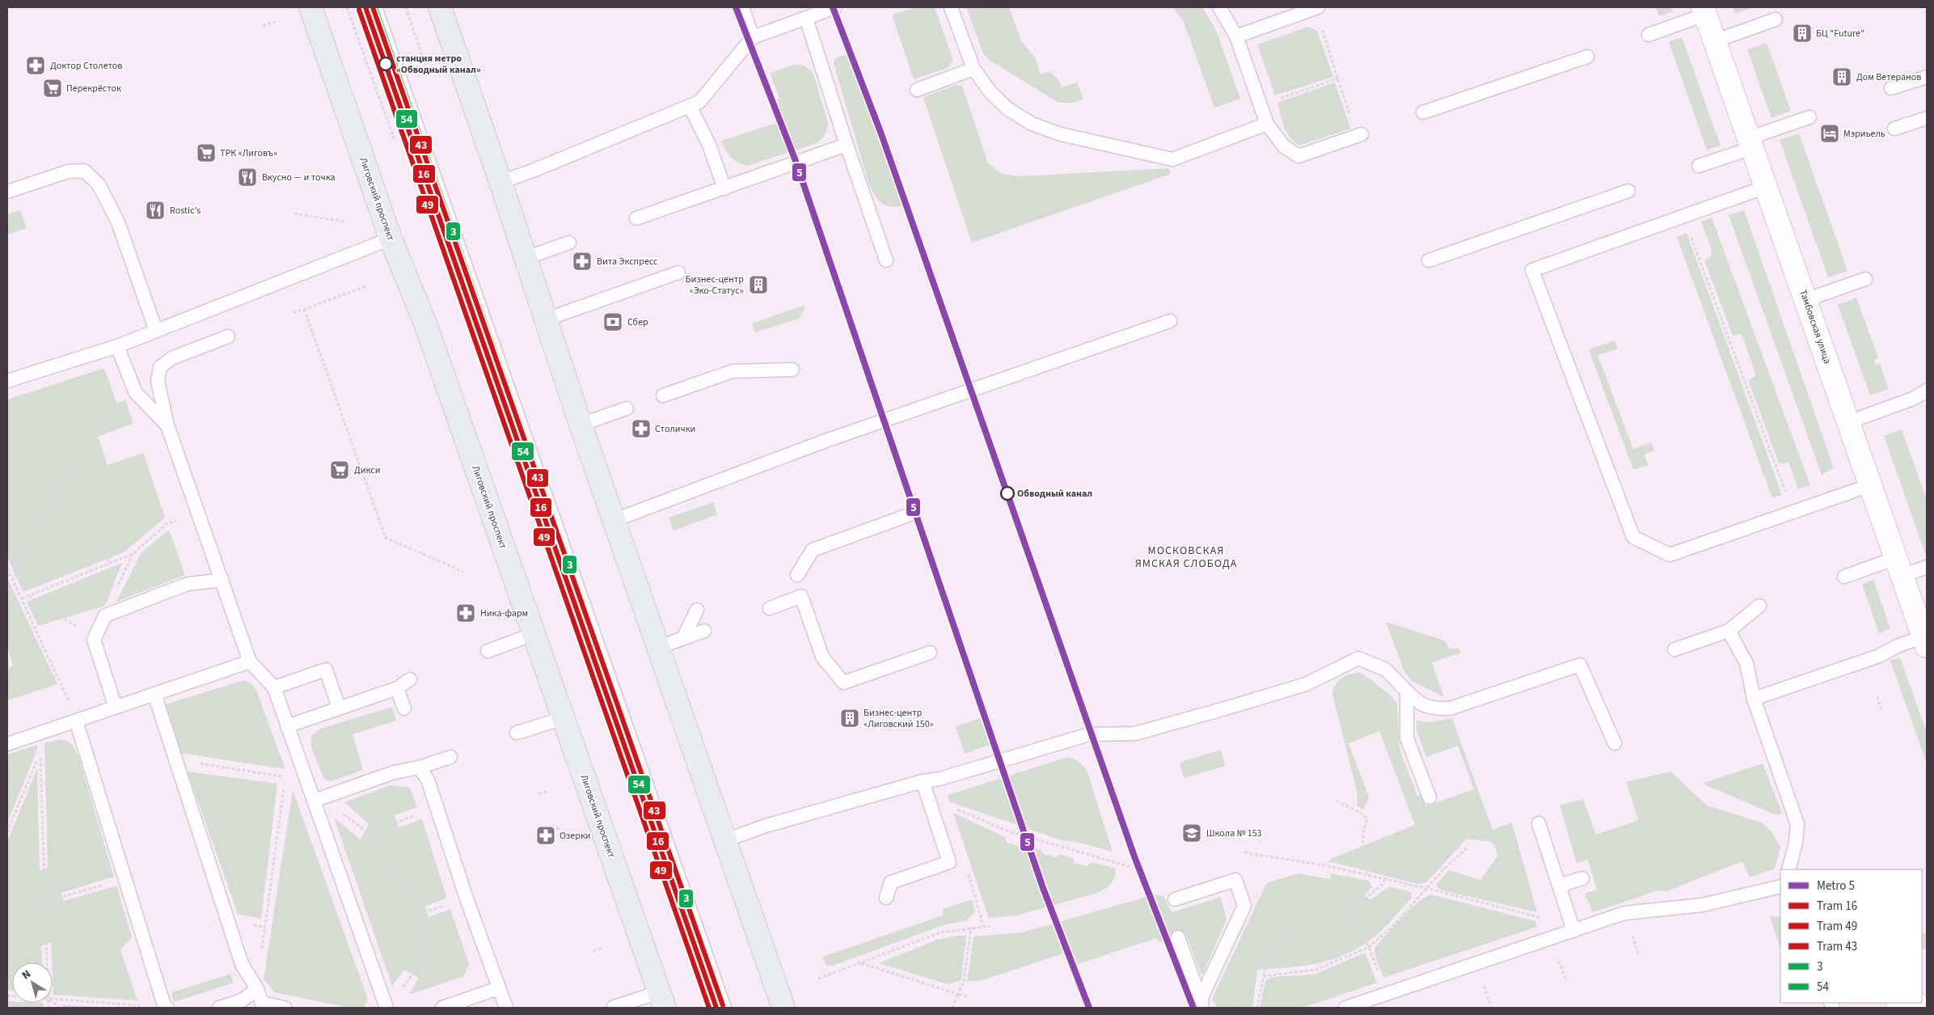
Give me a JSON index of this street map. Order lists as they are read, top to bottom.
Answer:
{
  "streets": {
    "main road": ["Лиговский проспект"],
    "street": ["Тамбовская улица"]
  },
  "districts": ["МОСКОВСКАЯ ЯМСКАЯ СЛОБОДА"],
  "places": {
    "building": [
      "БЦ \"Future\"",
      "Дом Ветеранов",
      "Бизнес-центр «Эко-Статус»",
      "Бизнес-центр «Лиговский 150»"
    ],
    "other": ["станция метро «Обводный канал»", "Обводный канал"],
    "pharmacy": [
      "Доктор Столетов",
      "Вита Экспресс",
      "Столички",
      "Ника-фарм",
      "Озерки"
    ],
    "supermarket": ["Перекрёсток", "ТРК «Лиговъ»", "Дикси"],
    "hotel": ["Мэриьель"],
    "restaurant": ["Вкусно — и точка", "Rostic's"],
    "bank": ["Сбер"],
    "school or university": ["Школа № 153"]
  },
  "lines": [
    "metro line 5",
    "tram line 16",
    "tram line 43",
    "transit line 3",
    "tram line 49",
    "transit line 54"
  ],
  "legend": [
    "Metro 5",
    "Tram 16",
    "Tram 49",
    "Tram 43",
    "3",
    "54"
  ],
  "north": "top left"
}
